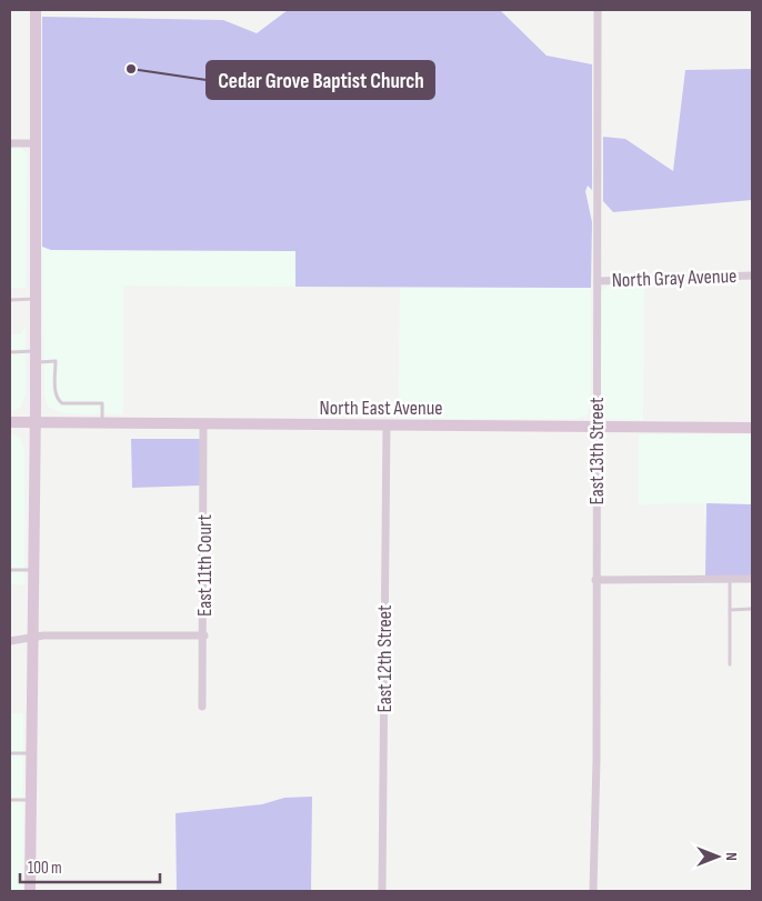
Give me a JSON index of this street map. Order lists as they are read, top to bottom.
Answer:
{
  "streets": {
    "main road": ["North East Avenue"],
    "street": [
      "North Gray Avenue",
      "East 13th Street",
      "East 11th Court",
      "East 12th Street"
    ]
  },
  "crossings": [
    ["North Gray Avenue", "East 13th Street"],
    ["North East Avenue", "East 13th Street"],
    ["North East Avenue", "East 11th Court"],
    ["North East Avenue", "East 12th Street"]
  ],
  "places": ["Cedar Grove Baptist Church"],
  "scale_bar": "100 m",
  "north": "right"
}
